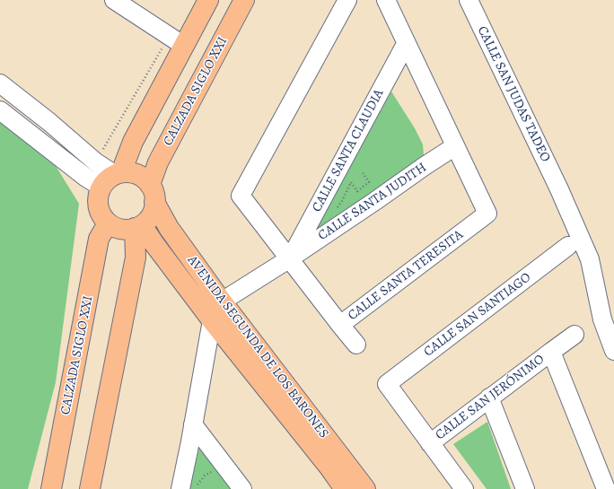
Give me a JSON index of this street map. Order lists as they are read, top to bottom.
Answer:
{
  "streets": {
    "main road": ["CALZADA SIGLO XXI", "AVENIDA SEGUNDA DE LOS BARONES"],
    "street": [
      "CALLE SAN JUDAS TADEO",
      "CALLE SANTA CLAUDIA",
      "CALLE SANTA JUDITH",
      "CALLE SANTA TERESITA",
      "CALLE SAN SANTIAGO",
      "CALLE SAN JERÓNIMO"
    ]
  },
  "crossings": [
    ["CALZADA SIGLO XXI", "AVENIDA SEGUNDA DE LOS BARONES"],
    ["CALLE SANTA CLAUDIA", "CALLE SANTA JUDITH"],
    ["CALLE SANTA CLAUDIA", "CALLE SANTA TERESITA"],
    ["CALLE SANTA JUDITH", "CALLE SANTA TERESITA"],
    ["CALLE SANTA JUDITH", "AVENIDA SEGUNDA DE LOS BARONES"],
    ["CALLE SAN SANTIAGO", "CALLE SAN JERÓNIMO"]
  ]
}
